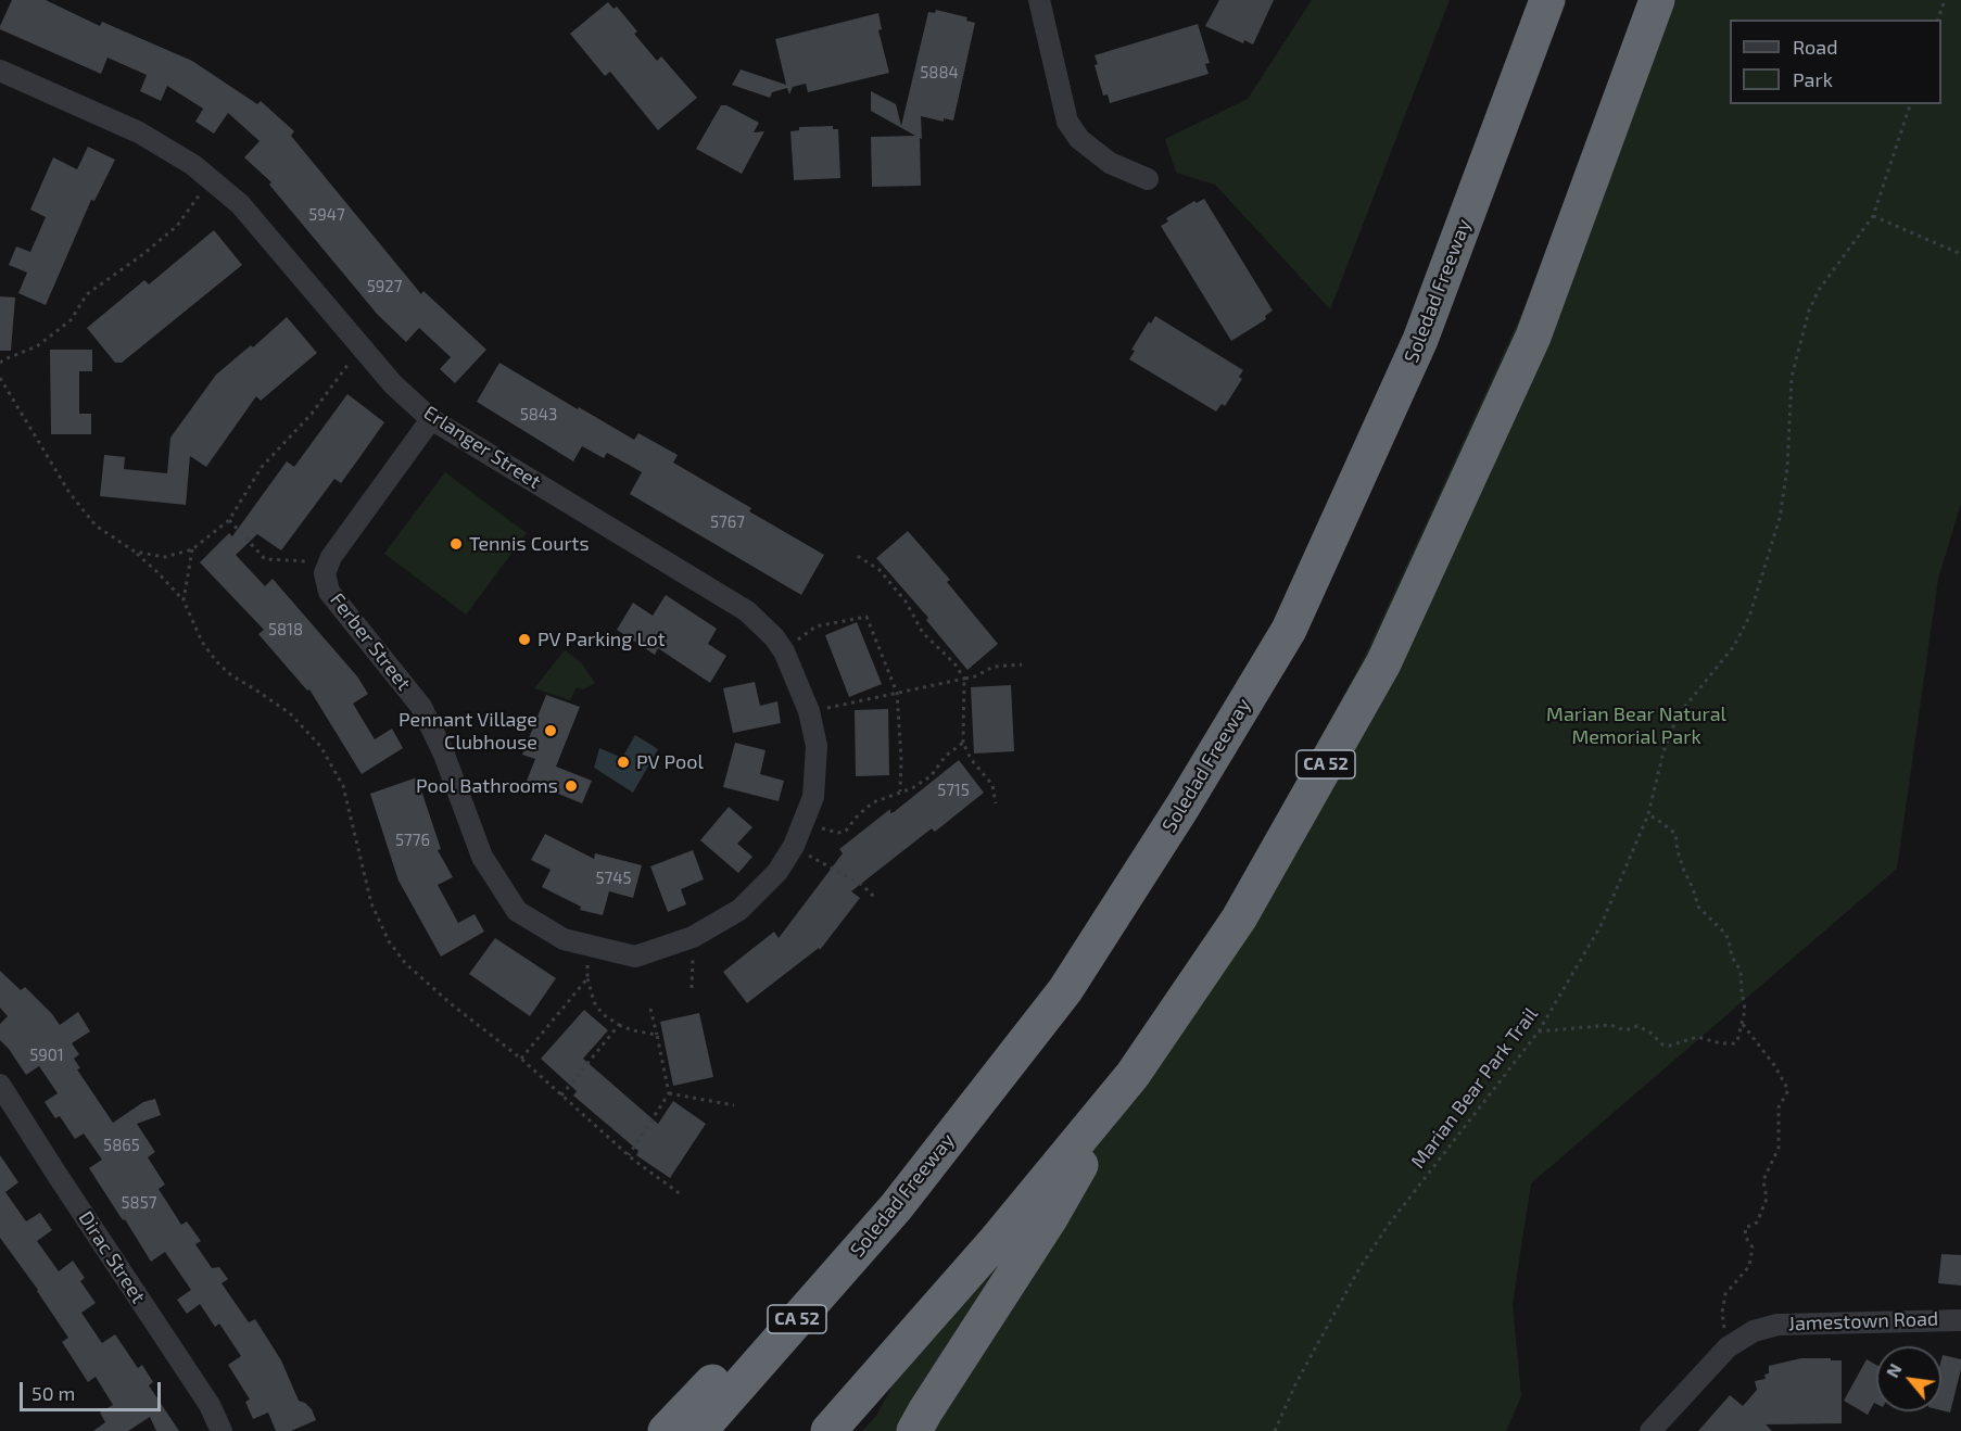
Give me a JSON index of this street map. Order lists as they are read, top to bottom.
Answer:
{
  "streets": {
    "highway": ["Soledad Freeway", "CA 52"],
    "street": [
      "Erlanger Street",
      "Ferber Street",
      "Dirac Street",
      "Jamestown Road"
    ],
    "path": ["Marian Bear Park Trail"]
  },
  "crossings": [
    ["Erlanger Street", "Ferber Street"]
  ],
  "parks": ["Marian Bear Natural Memorial Park"],
  "places": [
    "Tennis Courts",
    "PV Parking Lot",
    "Pennant Village Clubhouse",
    "PV Pool",
    "Pool Bathrooms"
  ],
  "house_numbers": [
    "5884",
    "5947",
    "5927",
    "5843",
    "5767",
    "5818",
    "5715",
    "5776",
    "5745",
    "5901",
    "5865",
    "5857"
  ],
  "legend": ["Road", "Park"],
  "scale_bar": "50 m",
  "north": "top left"
}
